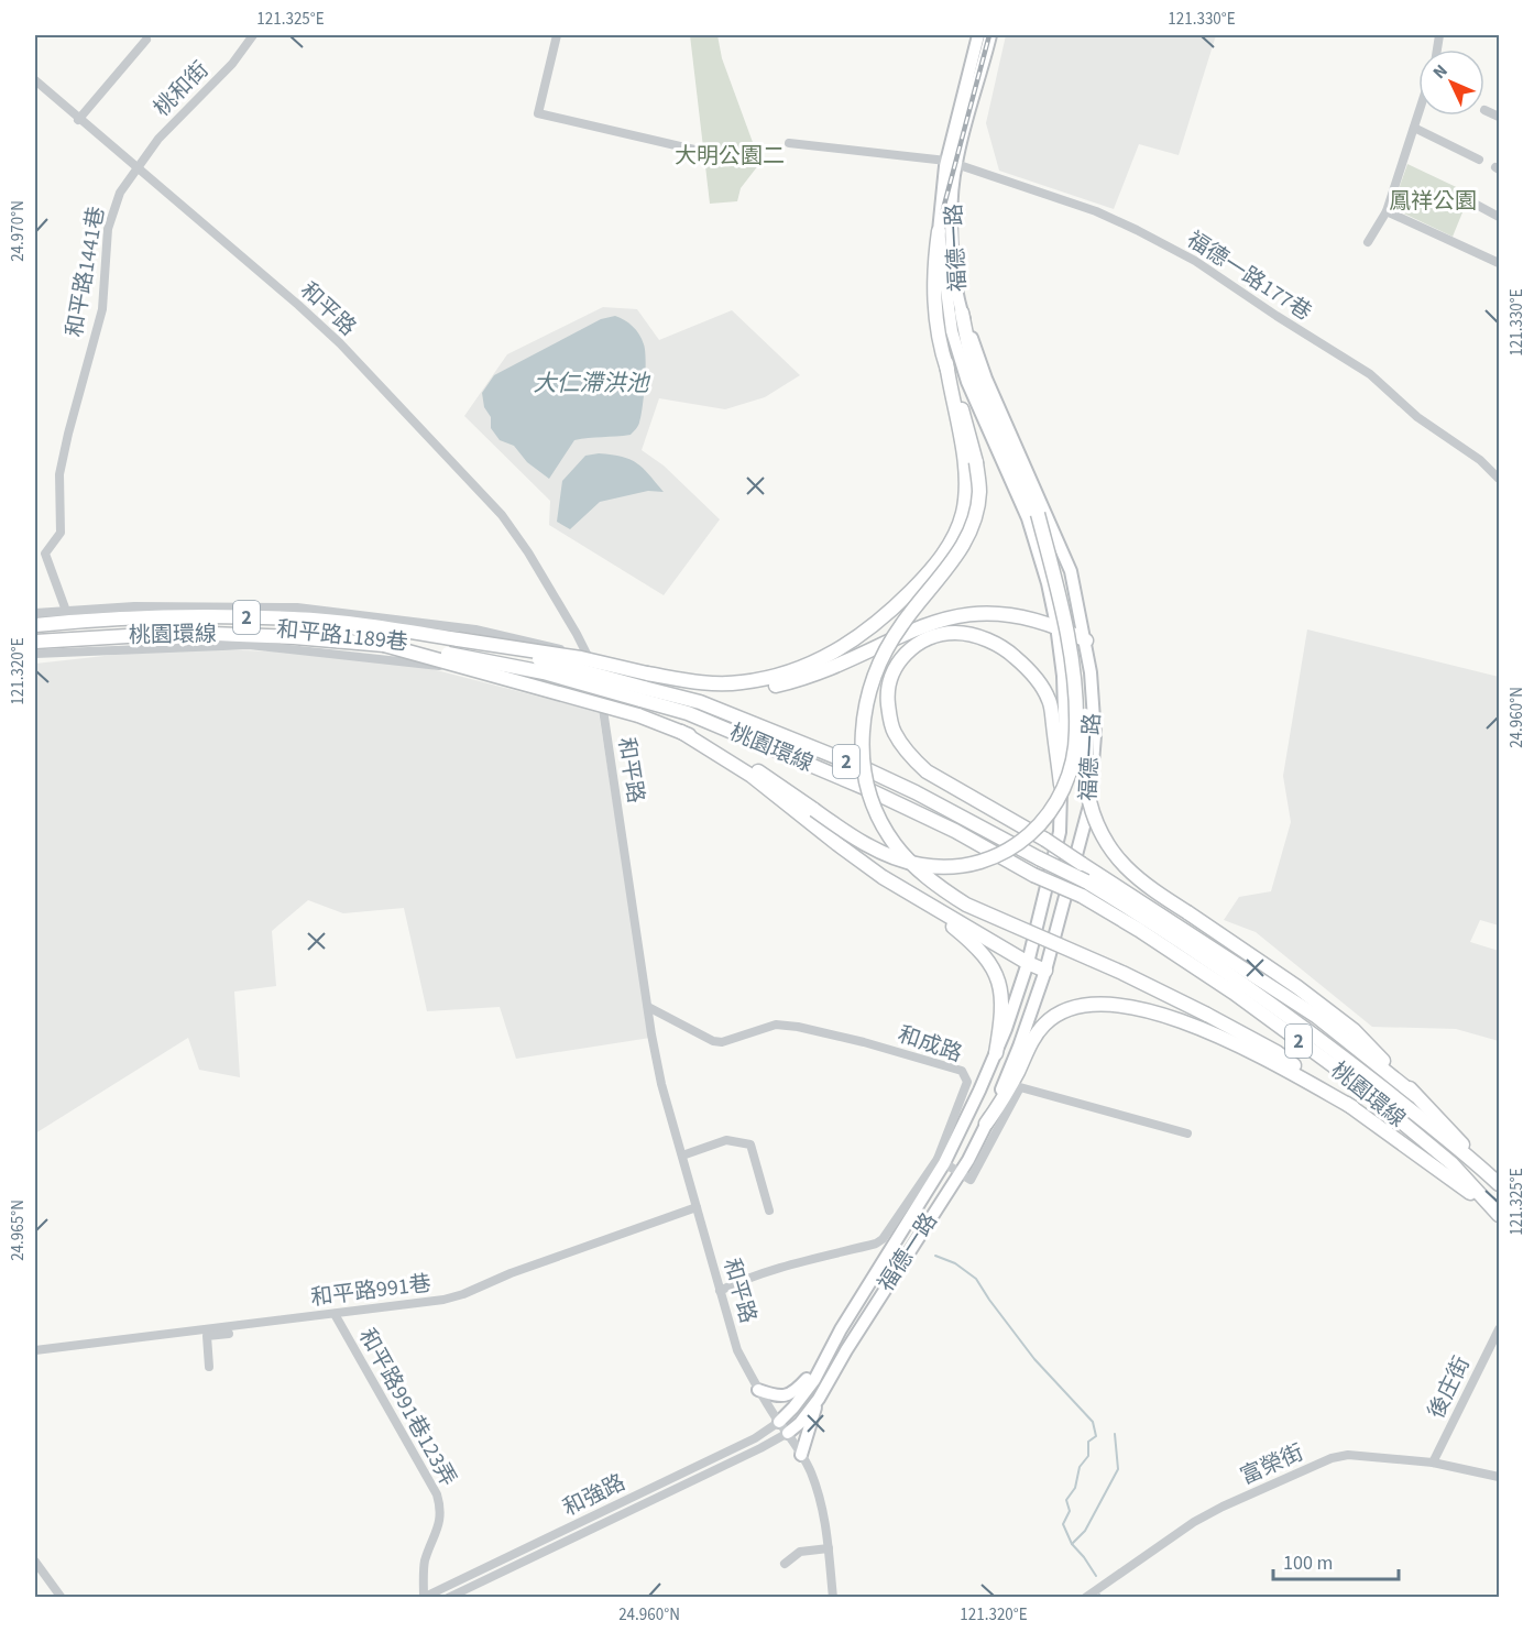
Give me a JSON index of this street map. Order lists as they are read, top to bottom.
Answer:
{
  "streets": {
    "highway": ["2", "桃園環線"],
    "main road": ["福德一路"],
    "street": [
      "桃和街",
      "和平路1441巷",
      "福德一路177巷",
      "和平路",
      "和平路1189巷",
      "和成路",
      "和平路991巷",
      "後庄街",
      "和平路991巷123弄",
      "富榮街",
      "和強路"
    ]
  },
  "crossings": [
    ["桃和街", "和平路1441巷"],
    ["桃和街", "和平路"],
    ["福德一路", "福德一路177巷"],
    ["福德一路", "和平路"],
    ["福德一路", "和成路"],
    ["福德一路", "和強路"],
    ["和平路1441巷", "和平路"],
    ["和平路1441巷", "和平路1189巷"],
    ["和平路", "和平路1189巷"],
    ["和平路", "和成路"],
    ["和平路", "和平路991巷"],
    ["和平路", "和強路"],
    ["和平路991巷", "和平路991巷123弄"],
    ["後庄街", "富榮街"],
    ["和平路991巷123弄", "和強路"]
  ],
  "water": ["大仁滯洪池"],
  "parks": ["大明公園二", "鳳祥公園"],
  "scale_bar": "100 m",
  "north": "top left",
  "coordinates": [
    "121.325°E",
    "121.330°E",
    "24.970°N",
    "121.320°E",
    "24.960°N",
    "24.965°N"
  ]
}
